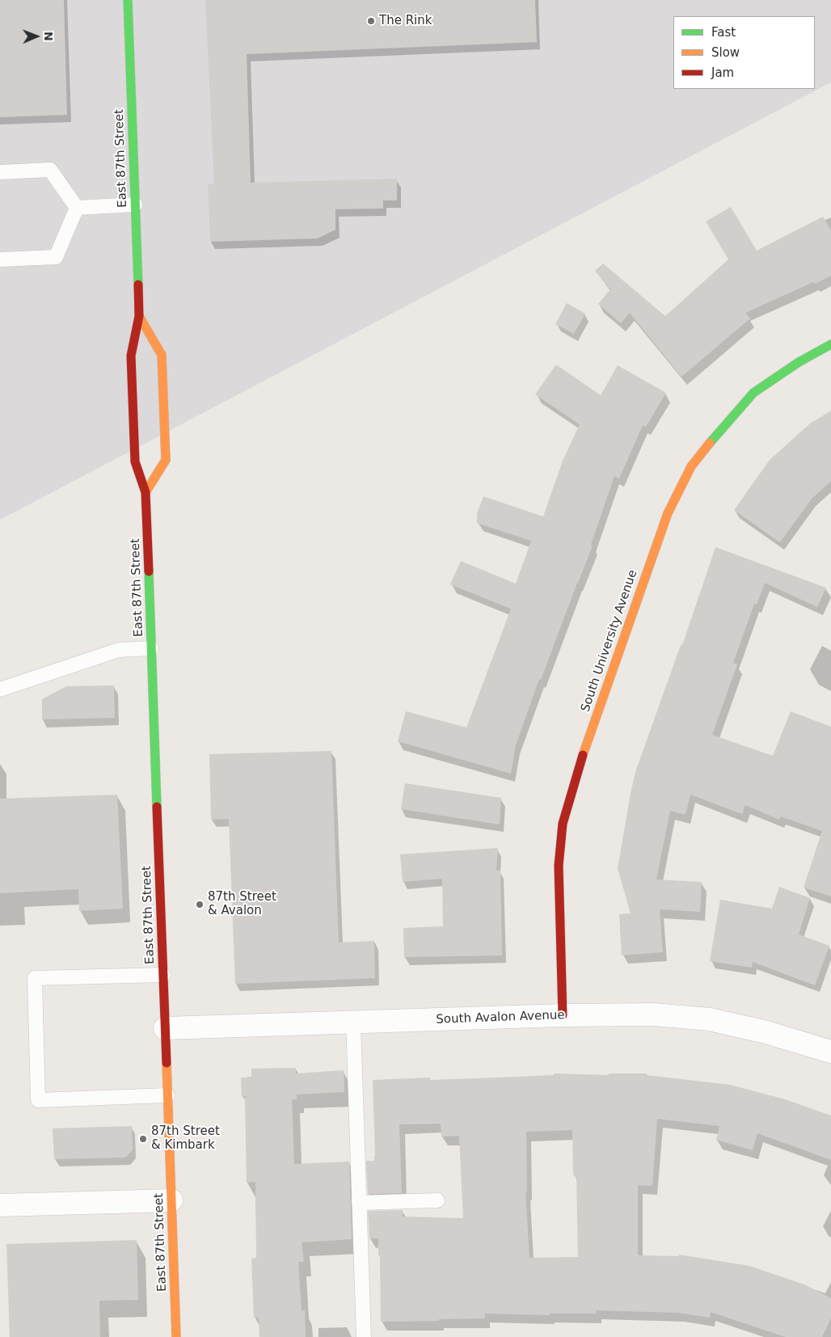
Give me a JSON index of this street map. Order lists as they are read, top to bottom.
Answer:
{
  "streets": {
    "main road": ["East 87th Street", "South University Avenue"],
    "street": ["South Avalon Avenue"]
  },
  "crossings": [
    ["East 87th Street", "South Avalon Avenue"],
    ["South University Avenue", "South Avalon Avenue"]
  ],
  "places": ["The Rink", "87th Street & Avalon", "87th Street & Kimbark"],
  "legend": ["Fast", "Slow", "Jam"],
  "north": "right"
}
